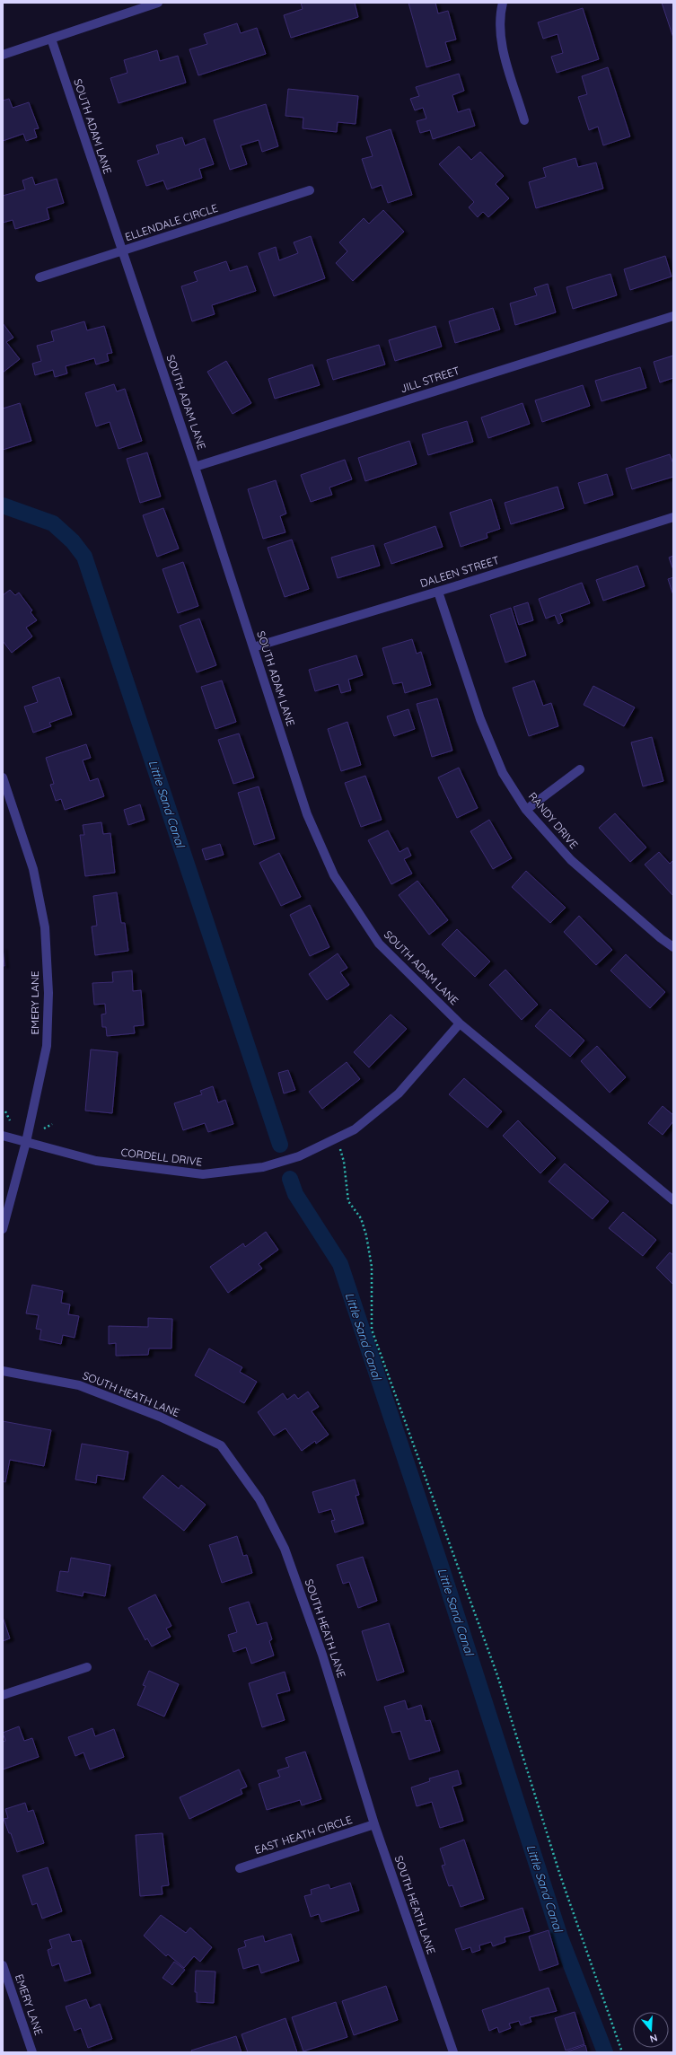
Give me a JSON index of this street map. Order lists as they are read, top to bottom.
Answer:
{
  "streets": {
    "street": [
      "SOUTH ADAM LANE",
      "ELLENDALE CIRCLE",
      "JILL STREET",
      "DALEEN STREET",
      "RANDY DRIVE",
      "EMERY LANE",
      "CORDELL DRIVE",
      "SOUTH HEATH LANE",
      "EAST HEATH CIRCLE"
    ]
  },
  "crossings": [
    ["SOUTH ADAM LANE", "ELLENDALE CIRCLE"],
    ["SOUTH ADAM LANE", "JILL STREET"],
    ["SOUTH ADAM LANE", "DALEEN STREET"],
    ["SOUTH ADAM LANE", "CORDELL DRIVE"],
    ["DALEEN STREET", "RANDY DRIVE"],
    ["EMERY LANE", "CORDELL DRIVE"],
    ["SOUTH HEATH LANE", "EAST HEATH CIRCLE"]
  ],
  "water": ["Little Sand Canal"],
  "north": "bottom"
}
